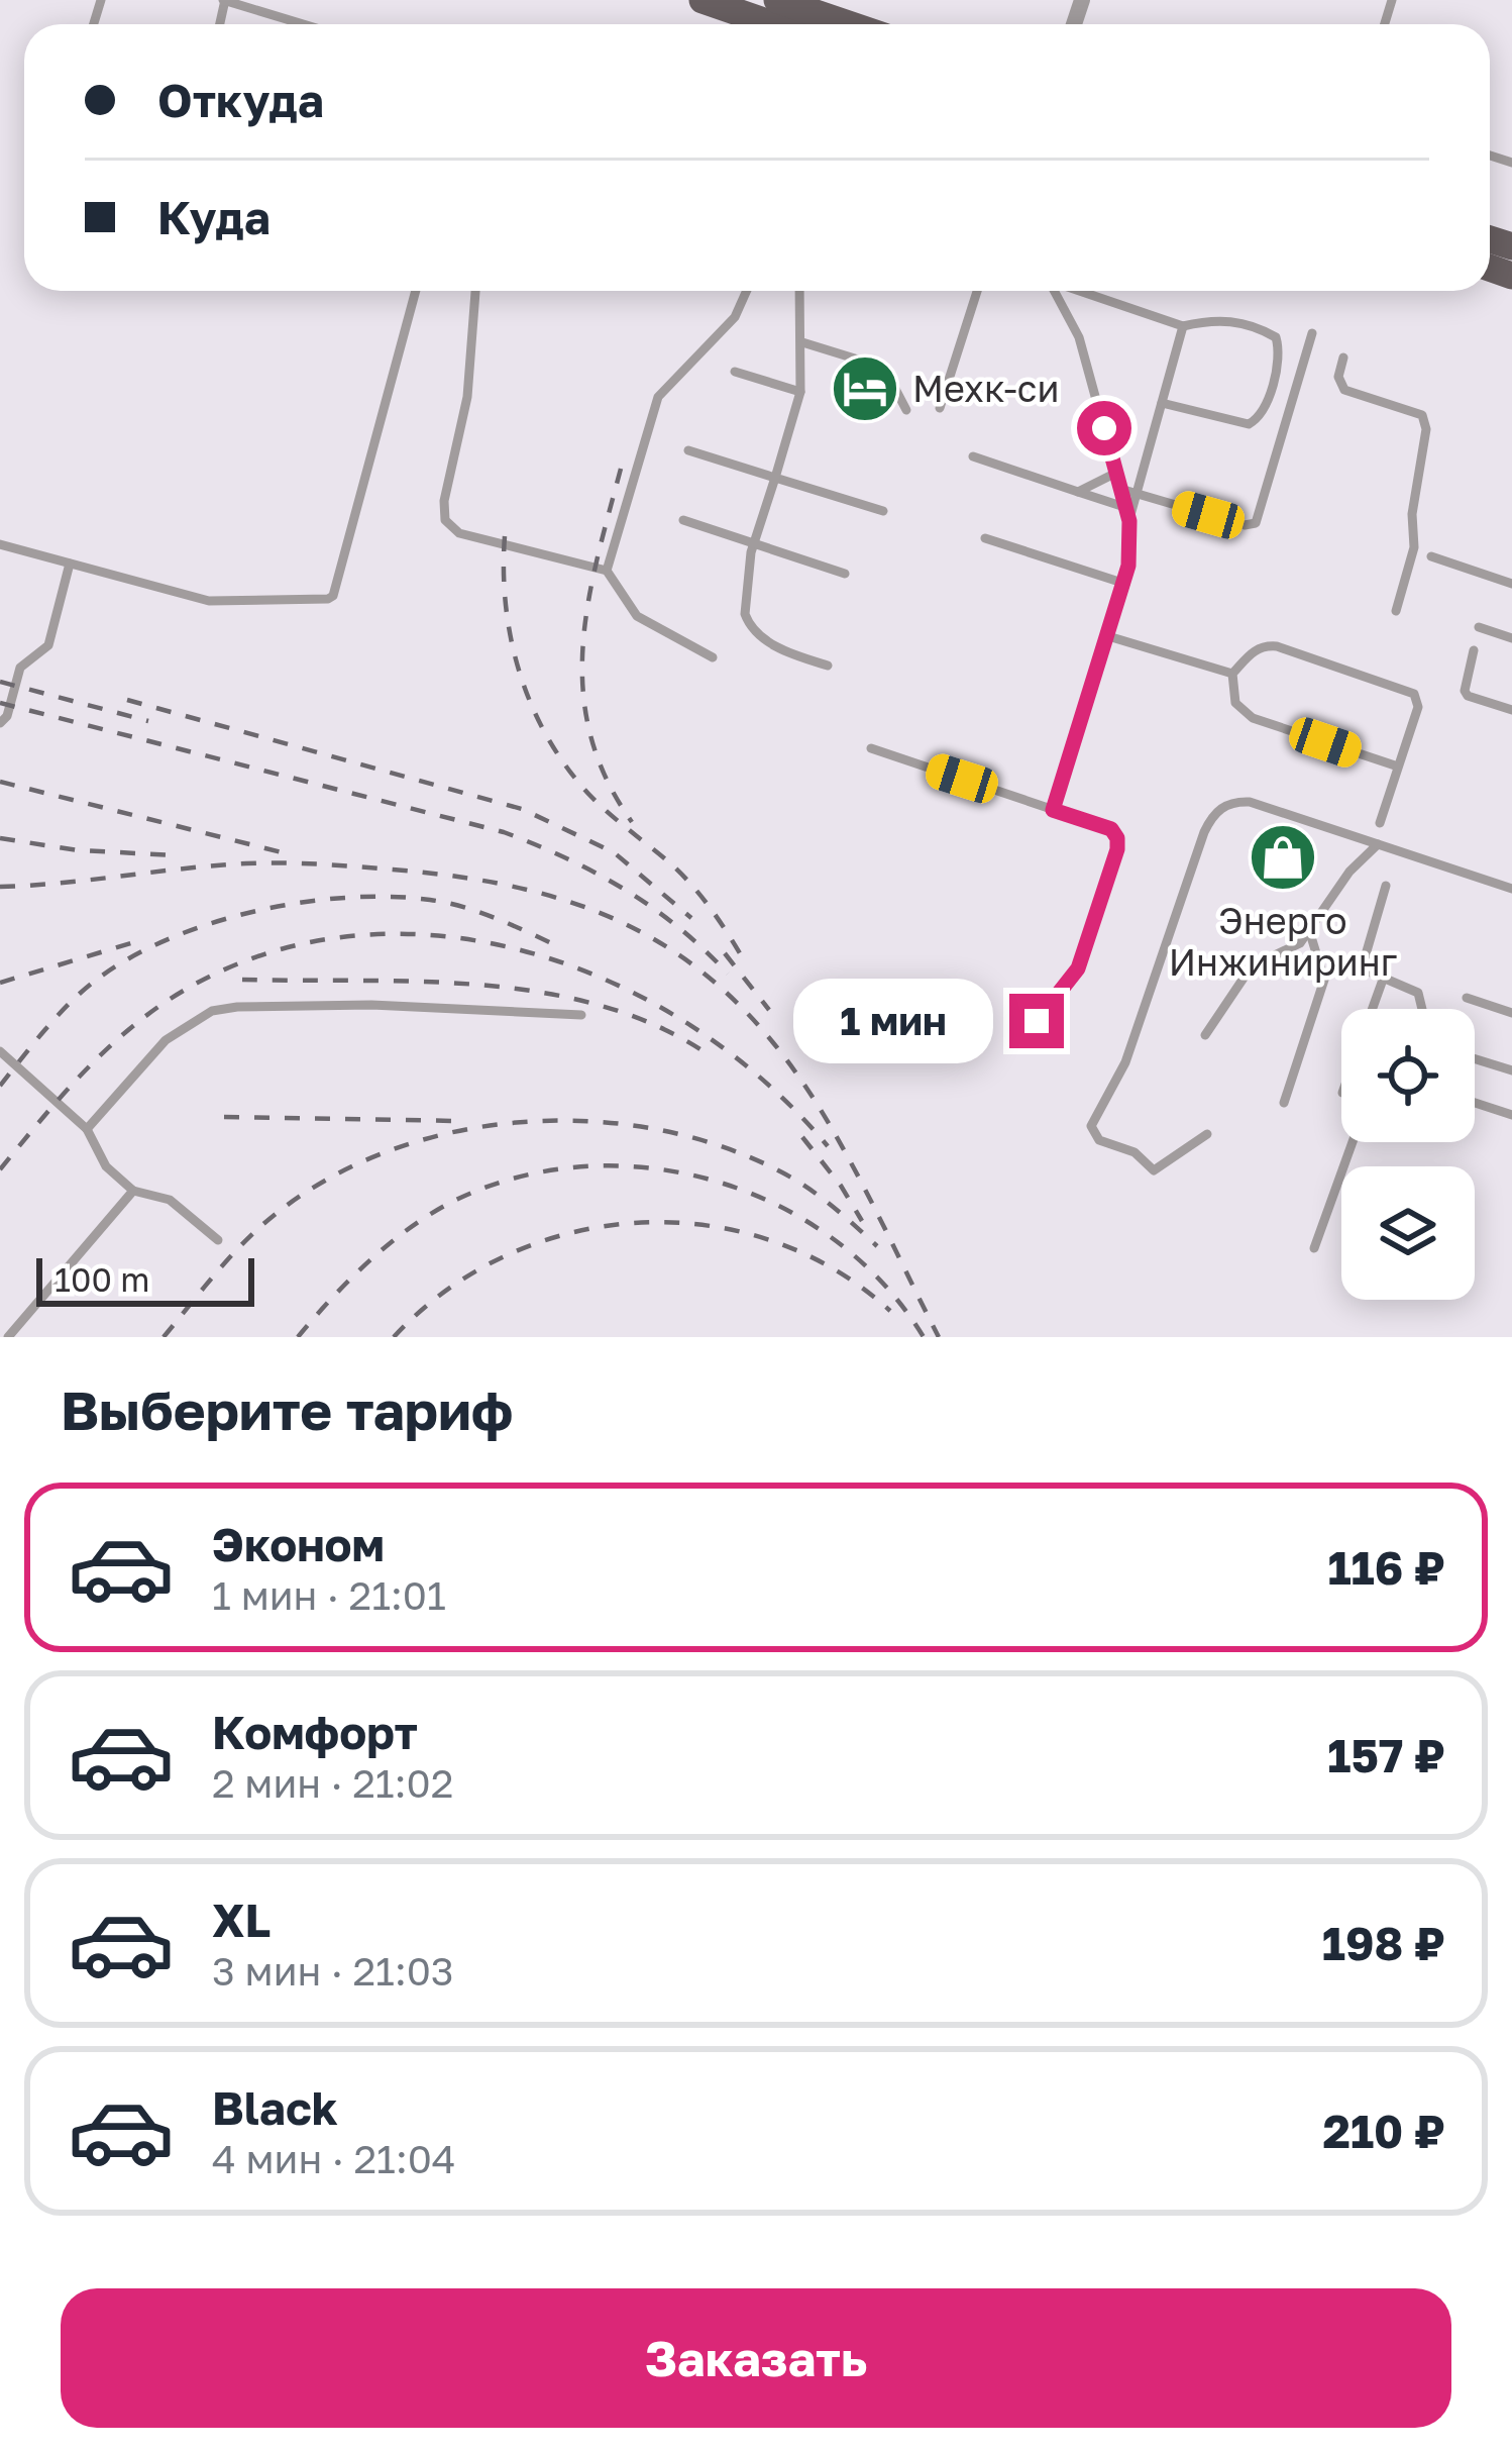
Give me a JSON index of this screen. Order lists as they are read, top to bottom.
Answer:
{
  "places": {
    "hotel": ["Мехк-си"],
    "shop": ["Энерго Инжиниринг"]
  },
  "scale_bar": "100 m",
  "page": {
    "banner": ["Откуда", "Куда"],
    "bubble": "1 мин",
    "scale": "100 m",
    "heading": "Выберите тариф",
    "list": [
      {
        "name": "Эконом",
        "note": "1 мин · 21:01",
        "value": "116 ₽"
      },
      {
        "name": "Комфорт",
        "note": "2 мин · 21:02",
        "value": "157 ₽"
      },
      {
        "name": "XL",
        "note": "3 мин · 21:03",
        "value": "198 ₽"
      },
      {
        "name": "Black",
        "note": "4 мин · 21:04",
        "value": "210 ₽"
      }
    ],
    "buttons": "Заказать"
  }
}
